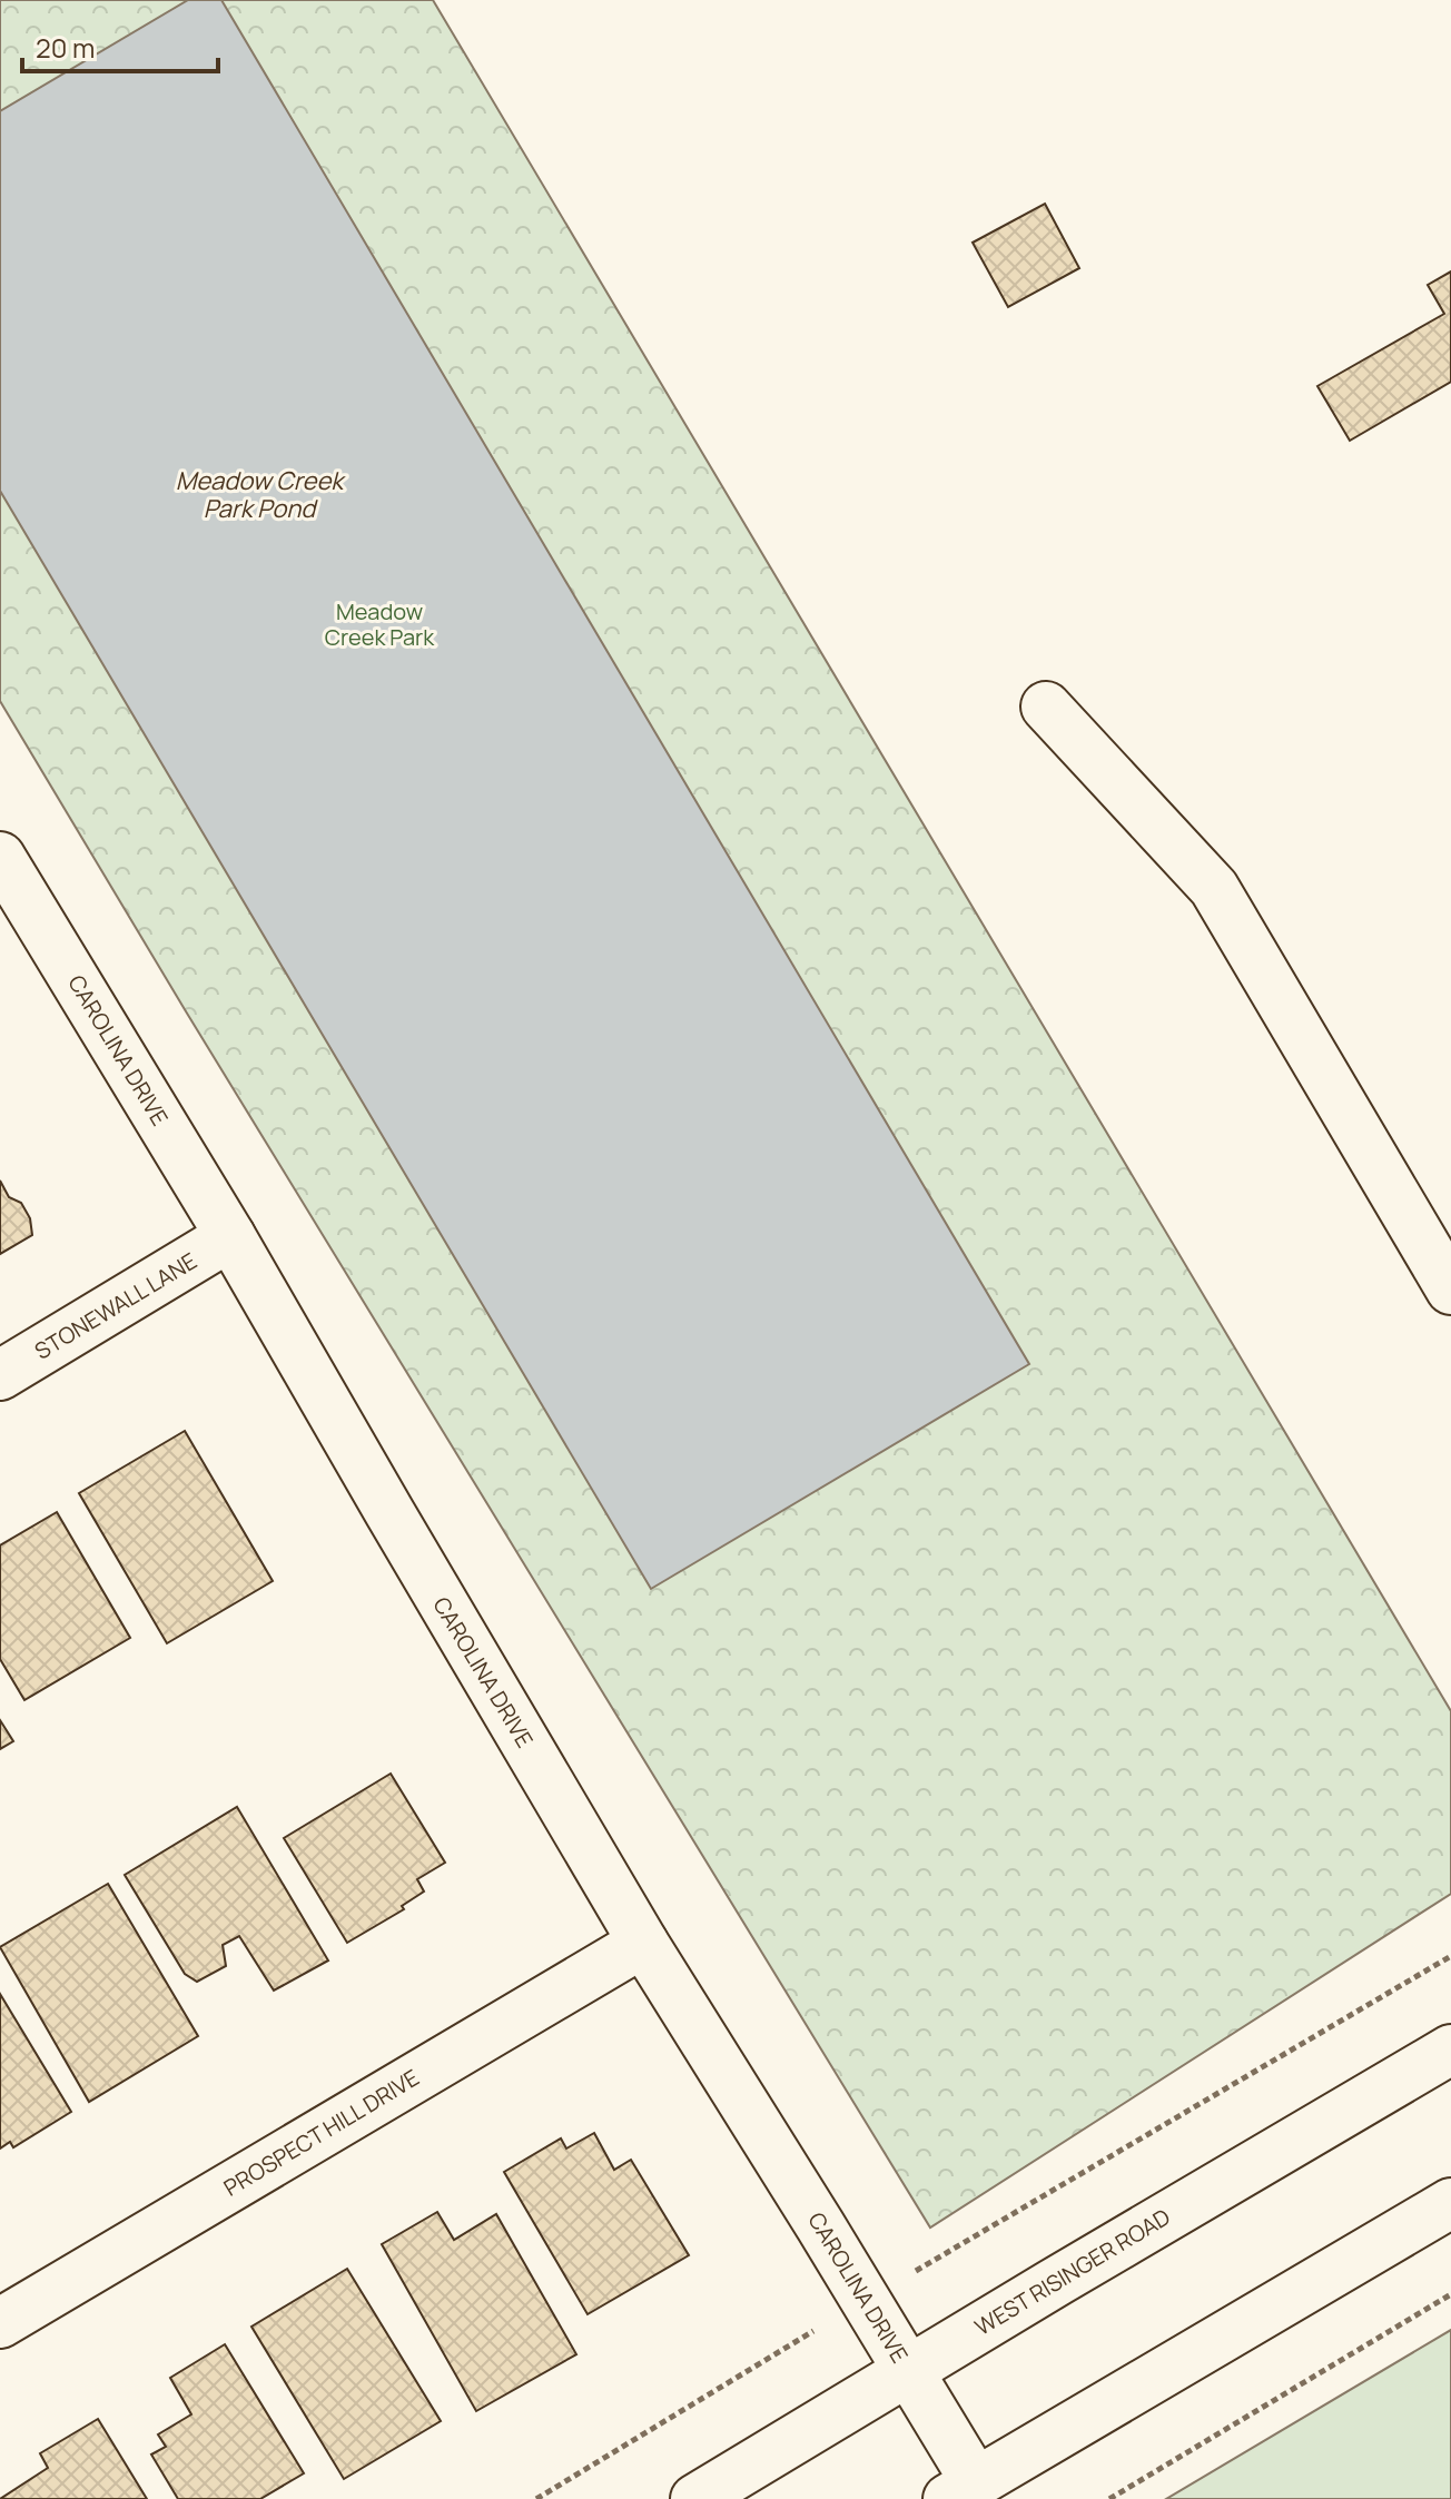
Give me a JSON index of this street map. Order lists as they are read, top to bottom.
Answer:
{
  "streets": {
    "street": [
      "CAROLINA DRIVE",
      "STONEWALL LANE",
      "PROSPECT HILL DRIVE",
      "WEST RISINGER ROAD"
    ]
  },
  "crossings": [
    ["CAROLINA DRIVE", "STONEWALL LANE"],
    ["CAROLINA DRIVE", "PROSPECT HILL DRIVE"],
    ["CAROLINA DRIVE", "WEST RISINGER ROAD"]
  ],
  "water": ["Meadow Creek Park Pond"],
  "parks": ["Meadow Creek Park"],
  "scale_bar": "20 m"
}
